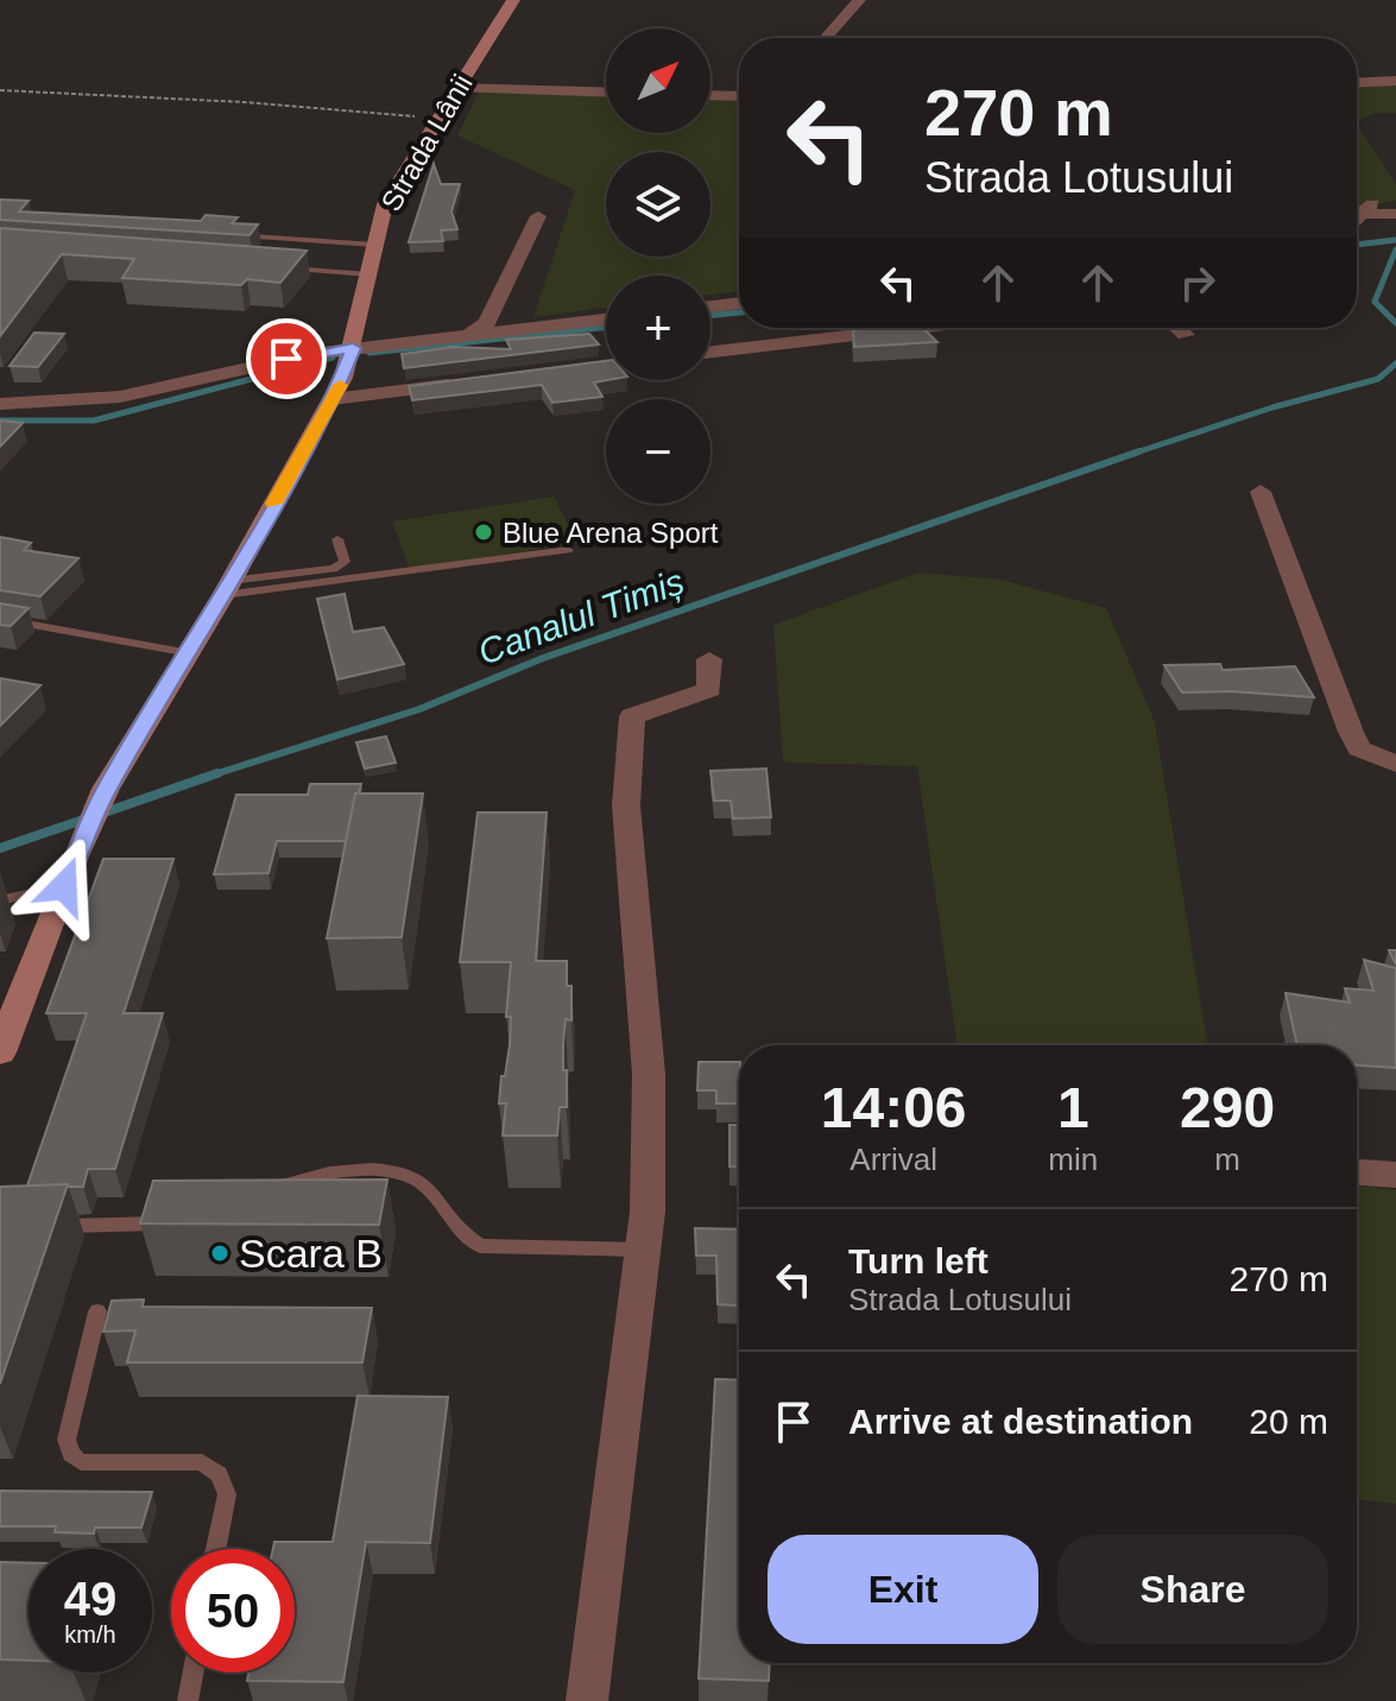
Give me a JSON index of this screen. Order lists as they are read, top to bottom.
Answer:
{
  "streets": {
    "main road": ["Strada Lânii"]
  },
  "water": ["Canalul Timiș"],
  "places": ["Blue Arena Sport", "Scara B"],
  "north": "top right",
  "page": {
    "map_buttons": ["+", "−"],
    "turn": ["270 m", "Strada Lotusului"],
    "eta": [
      "14:06",
      "Arrival",
      "1",
      "min",
      "290",
      "m"
    ],
    "list": [
      {
        "name": "Turn left",
        "note": "Strada Lotusului",
        "value": "270 m"
      },
      {
        "name": "Arrive at destination",
        "value": "20 m"
      }
    ],
    "buttons": ["Exit", "Share"],
    "speed": "49 km/h",
    "limit": "50"
  }
}
